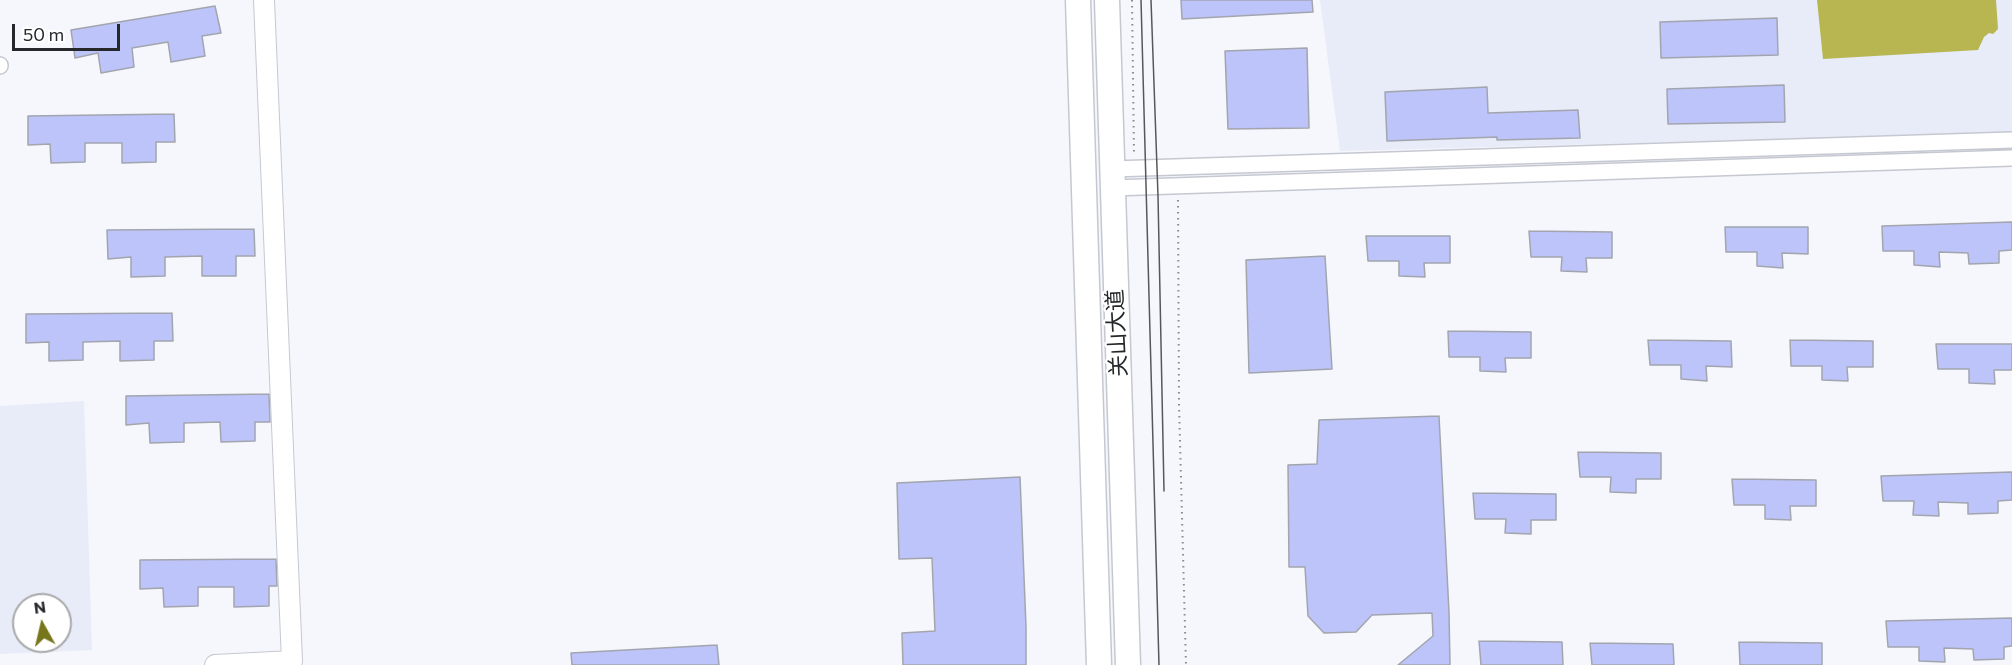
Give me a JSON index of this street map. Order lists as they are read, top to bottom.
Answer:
{
  "streets": {
    "main road": ["关山大道"]
  },
  "scale_bar": "50 m",
  "north": "top"
}
